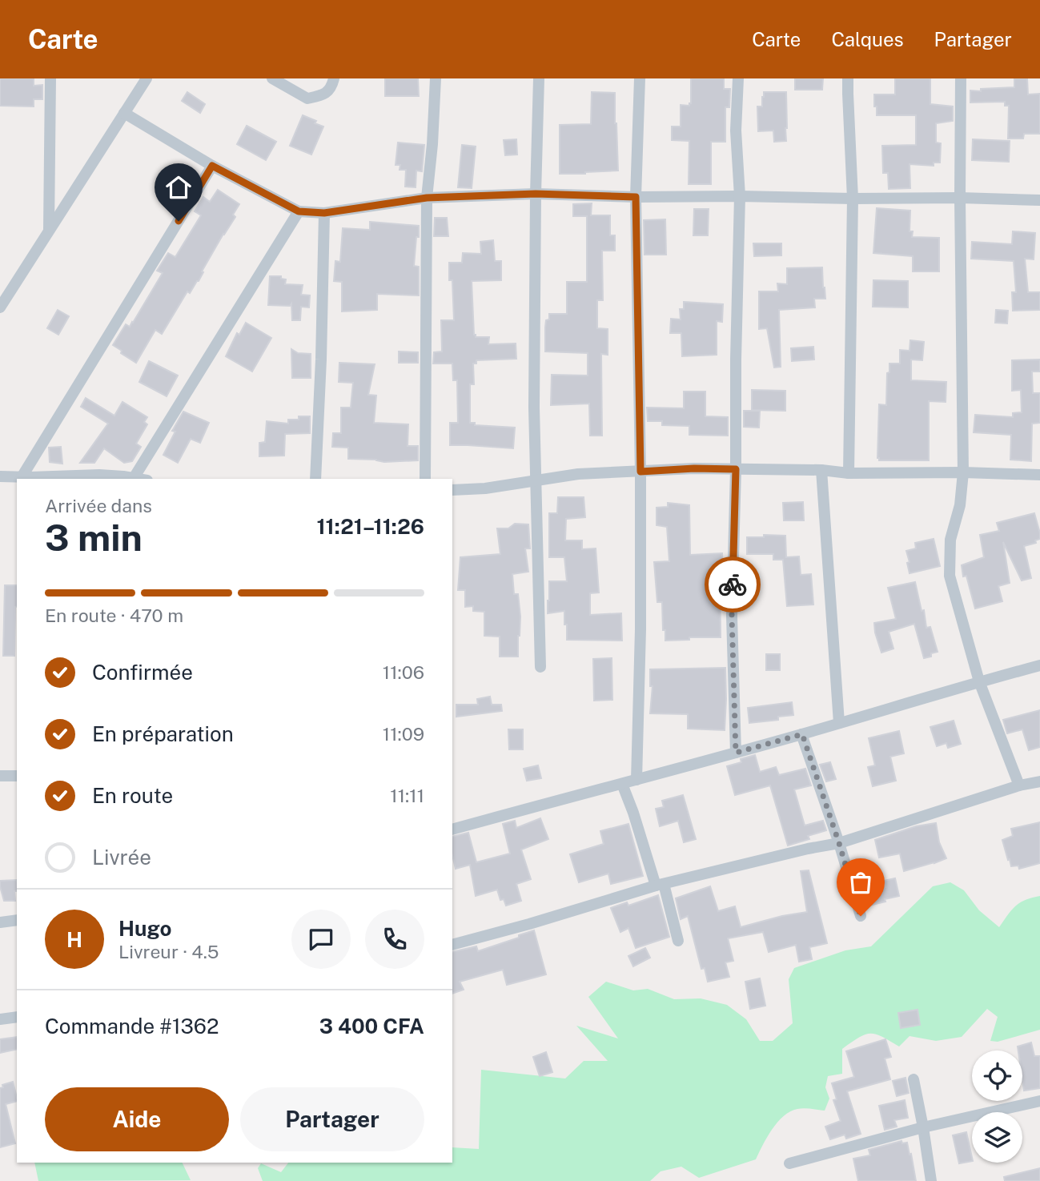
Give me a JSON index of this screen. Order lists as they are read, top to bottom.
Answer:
{
  "page": {
    "header": "Carte",
    "nav": ["Carte", "Calques", "Partager"],
    "heading": ["3 min", "Arrivée dans", "11:21–11:26"],
    "panel": [
      "Hugo",
      "Livreur · 4.5",
      "Commande #1362",
      "3 400 CFA"
    ],
    "bar": "En route · 470 m",
    "list": [
      ["Confirmée", "11:06"],
      ["En préparation", "11:09"],
      ["En route", "11:11"],
      "Livrée"
    ],
    "round": "H",
    "buttons": ["Aide", "Partager"]
  }
}
